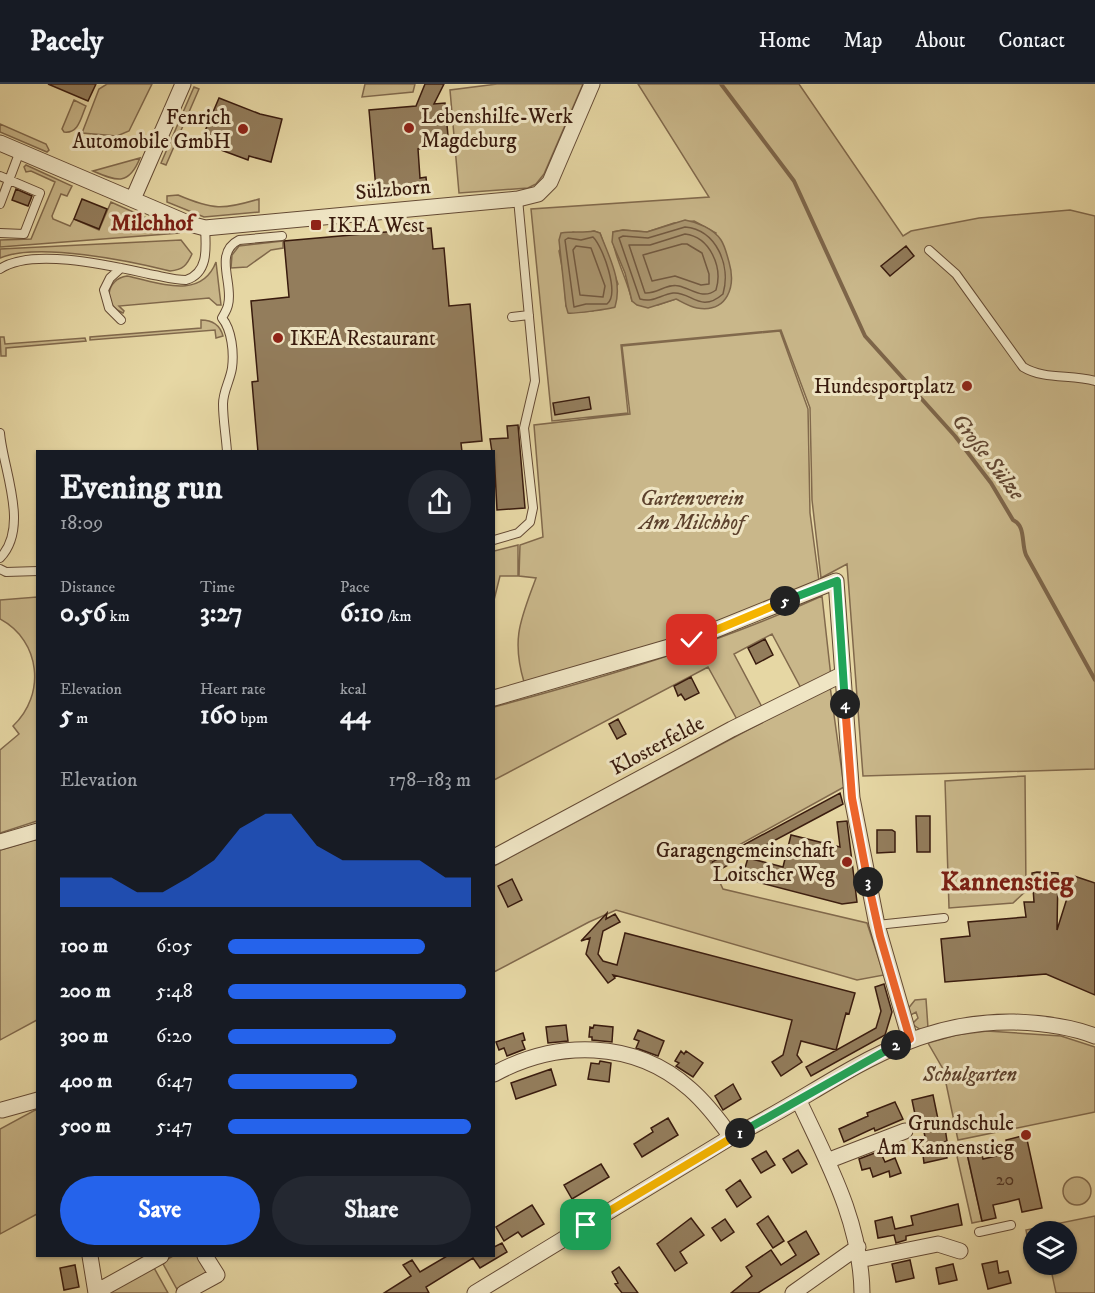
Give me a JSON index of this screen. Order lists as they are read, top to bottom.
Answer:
{
  "streets": {
    "street": ["Sülzborn", "Klosterfelde"]
  },
  "districts": ["Milchhof", "Kannenstieg"],
  "water": ["Große Sülze"],
  "parks": ["Gartenverein Am Milchhof", "Schulgarten"],
  "places": {
    "other": [
      "Lebenshilfe-Werk Magdeburg",
      "Fenrich Automobile GmbH",
      "IKEA Restaurant",
      "Hundesportplatz",
      "Garagengemeinschaft Loitscher Weg",
      "Grundschule Am Kannenstieg"
    ],
    "transit": ["IKEA West"]
  },
  "house_numbers": ["20"],
  "page": {
    "header": "Pacely",
    "nav": [
      "Home",
      "Map",
      "About",
      "Contact"
    ],
    "heading": ["Evening run", "18:09"],
    "stats": [
      ["Distance", "0.56 km"],
      ["Time", "3:27"],
      ["Pace", "6:10 /km"],
      ["Elevation", "5 m"],
      ["Heart rate", "160 bpm"],
      ["kcal", "44"]
    ],
    "pins": [
      "5",
      "4",
      "3",
      "2",
      "1"
    ],
    "chart": ["Elevation", "178–183 m"],
    "list": [
      {
        "name": "100 m",
        "note": "6:05"
      },
      {
        "name": "200 m",
        "note": "5:48"
      },
      {
        "name": "300 m",
        "note": "6:20"
      },
      {
        "name": "400 m",
        "note": "6:47"
      },
      {
        "name": "500 m",
        "note": "5:47"
      }
    ],
    "buttons": ["Save", "Share"]
  }
}
